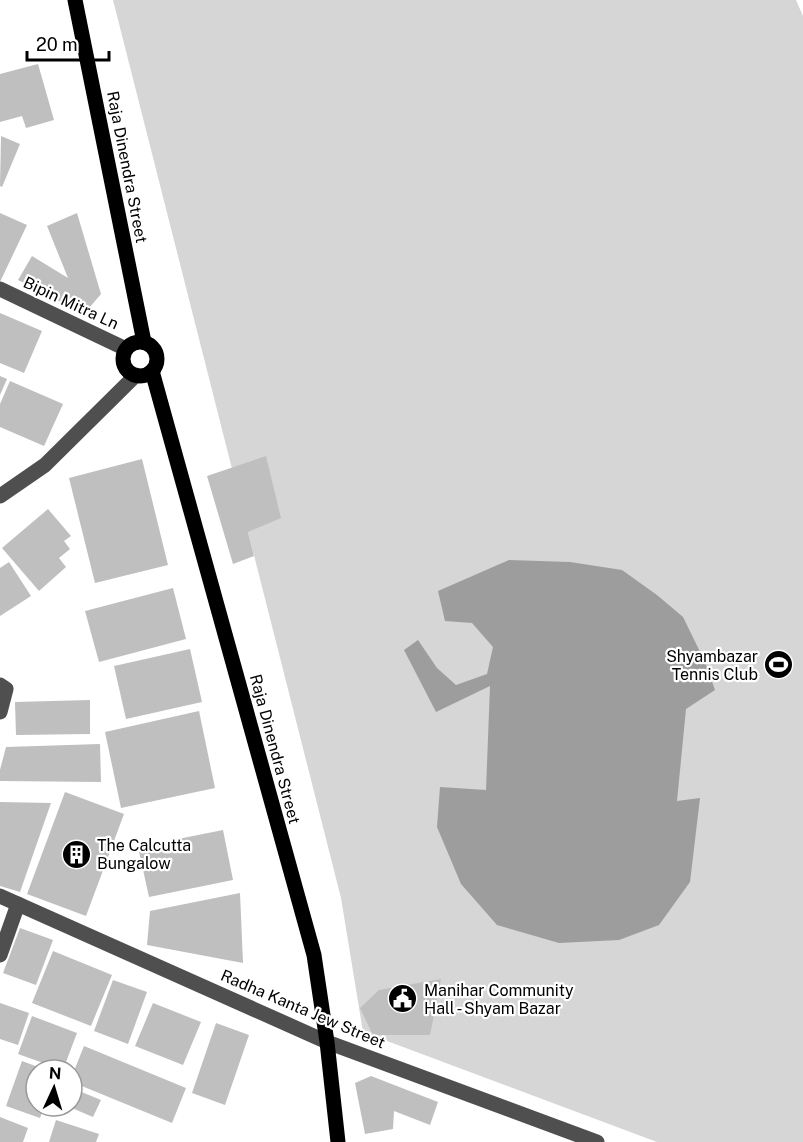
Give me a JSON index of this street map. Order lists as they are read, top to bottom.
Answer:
{
  "streets": {
    "main road": ["Raja Dinendra Street"],
    "street": ["Bipin Mitra Ln", "Radha Kanta Jew Street"]
  },
  "crossings": [
    ["Raja Dinendra Street", "Bipin Mitra Ln"],
    ["Raja Dinendra Street", "Radha Kanta Jew Street"]
  ],
  "places": {
    "sports": ["Shyambazar Tennis Club"],
    "building": ["The Calcutta Bungalow"],
    "public building": ["Manihar Community Hall - Shyam Bazar"]
  },
  "scale_bar": "20 m",
  "north": "top"
}
